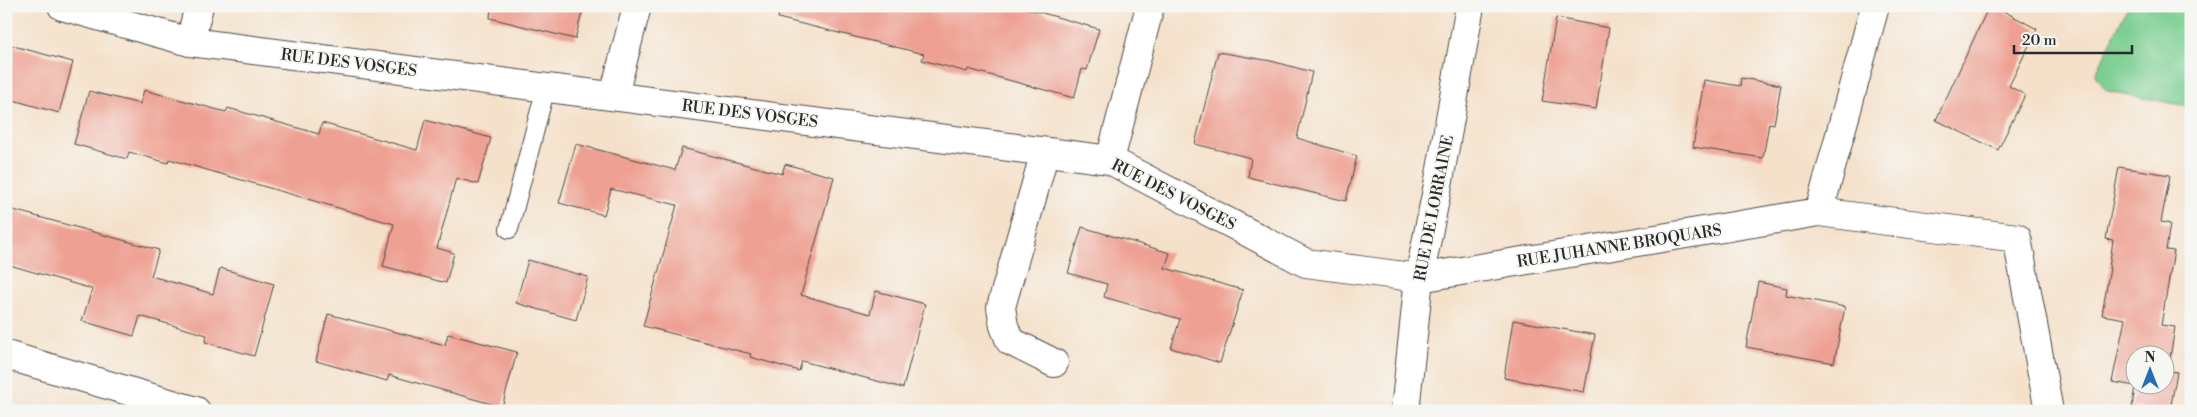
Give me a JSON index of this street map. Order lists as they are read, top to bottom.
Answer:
{
  "streets": {
    "street": ["RUE DES VOSGES", "RUE DE LORRAINE", "RUE JUHANNE BROQUARS"]
  },
  "crossings": [
    ["RUE DES VOSGES", "RUE DE LORRAINE"],
    ["RUE DES VOSGES", "RUE JUHANNE BROQUARS"],
    ["RUE DE LORRAINE", "RUE JUHANNE BROQUARS"]
  ],
  "scale_bar": "20 m",
  "north": "top"
}
